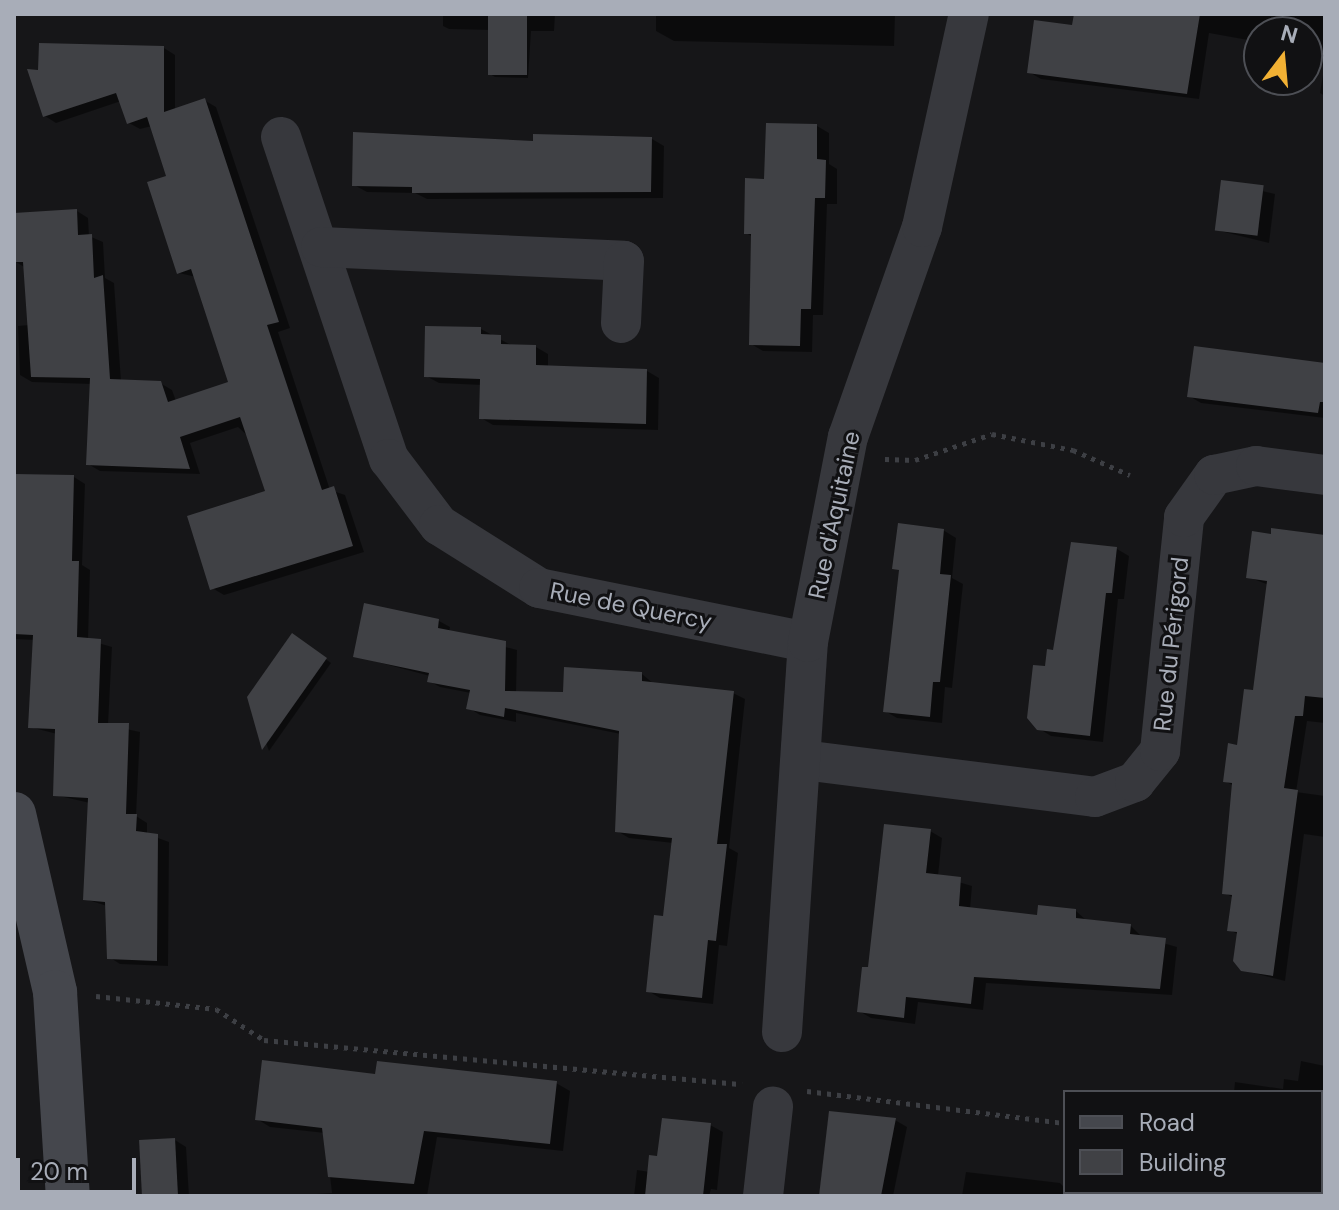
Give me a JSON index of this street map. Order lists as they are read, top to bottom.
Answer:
{
  "streets": {
    "street": ["Rue d'Aquitaine", "Rue de Quercy", "Rue du Périgord"]
  },
  "crossings": [
    ["Rue d'Aquitaine", "Rue de Quercy"],
    ["Rue d'Aquitaine", "Rue du Périgord"]
  ],
  "legend": ["Road", "Building"],
  "scale_bar": "20 m",
  "north": "top"
}
